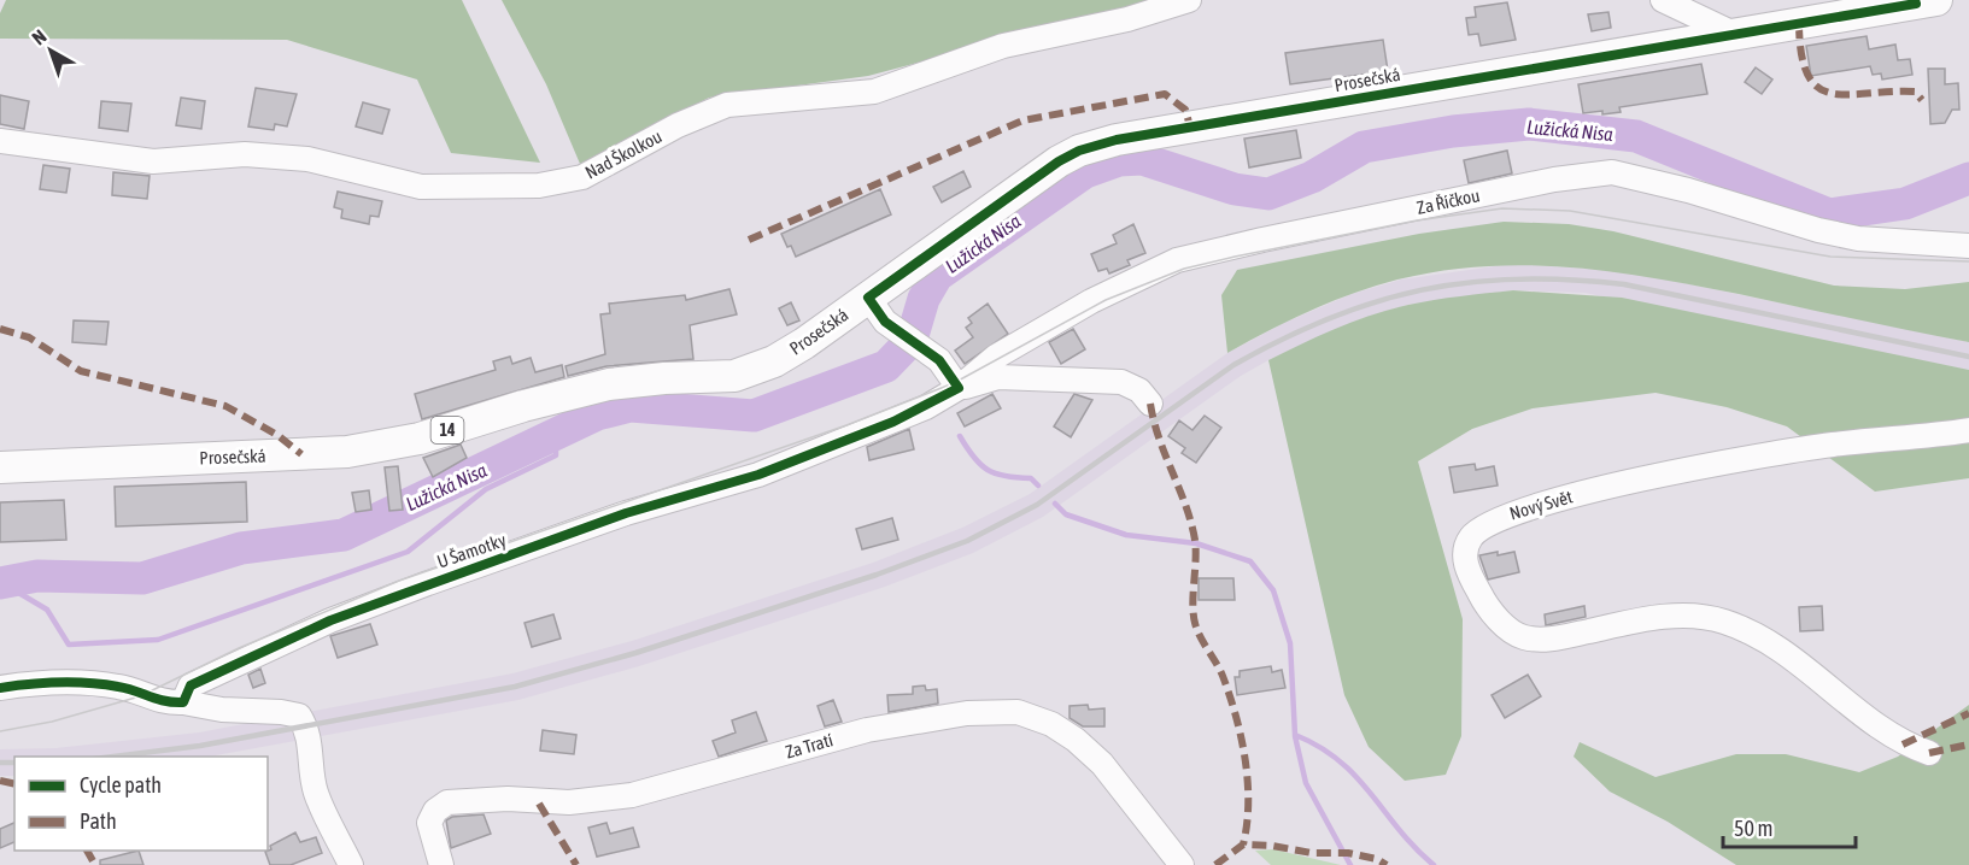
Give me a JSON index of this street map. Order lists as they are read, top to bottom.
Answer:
{
  "streets": {
    "main road": ["Prosečská", "14"],
    "street": [
      "Nad Školkou",
      "Za Říčkou",
      "Nový Svět",
      "U Šamotky",
      "Za Tratí"
    ]
  },
  "crossings": [
    ["Za Říčkou", "U Šamotky"]
  ],
  "water": ["Lužická Nisa"],
  "legend": ["Cycle path", "Path"],
  "scale_bar": "50 m",
  "north": "top left"
}
